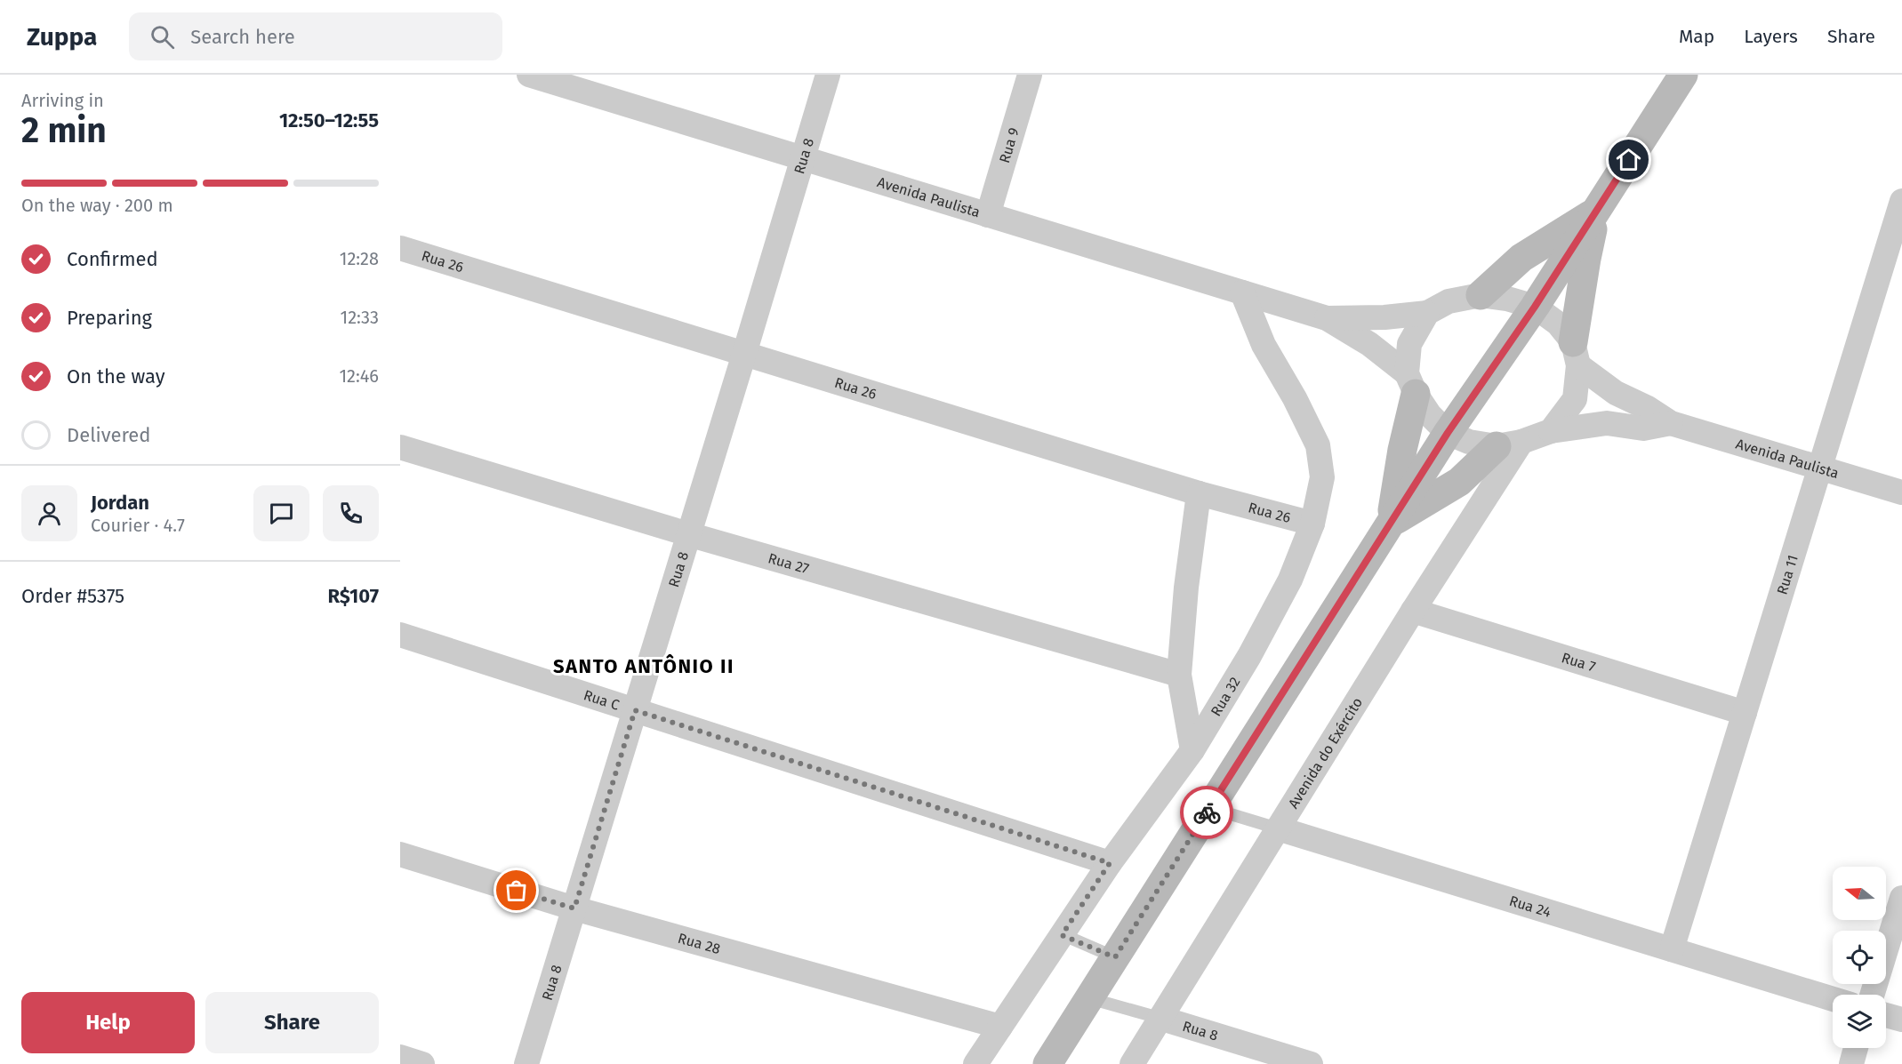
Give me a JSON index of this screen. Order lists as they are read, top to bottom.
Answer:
{
  "streets": {
    "street": [
      "Rua 9",
      "Rua 8",
      "Avenida Paulista",
      "Rua 26",
      "Rua 27",
      "Rua 11",
      "Rua 7",
      "Rua 32",
      "Rua C",
      "Avenida do Exército",
      "Rua 24",
      "Rua 28"
    ]
  },
  "crossings": [
    ["Rua 9", "Avenida Paulista"],
    ["Rua 8", "Avenida Paulista"],
    ["Rua 8", "Rua 26"],
    ["Rua 8", "Rua 27"],
    ["Rua 8", "Rua C"],
    ["Rua 8", "Avenida do Exército"],
    ["Rua 8", "Rua 28"],
    ["Avenida Paulista", "Rua 11"],
    ["Avenida Paulista", "Rua 32"],
    ["Avenida Paulista", "Avenida do Exército"],
    ["Rua 26", "Rua 32"],
    ["Rua 11", "Rua 7"],
    ["Rua 11", "Rua 24"],
    ["Rua 7", "Avenida do Exército"],
    ["Rua 32", "Rua C"],
    ["Rua 32", "Rua 28"],
    ["Avenida do Exército", "Rua 24"]
  ],
  "districts": ["SANTO ANTÔNIO II"],
  "north": "left",
  "page": {
    "header": "Zuppa",
    "search": "Search here",
    "nav": ["Map", "Layers", "Share"],
    "heading": ["2 min", "Arriving in", "12:50–12:55"],
    "panel": [
      "Jordan",
      "Courier · 4.7",
      "Order #5375",
      "R$107"
    ],
    "bar": "On the way · 200 m",
    "list": [
      ["Confirmed", "12:28"],
      ["Preparing", "12:33"],
      ["On the way", "12:46"],
      "Delivered"
    ],
    "buttons": ["Help", "Share"]
  }
}
